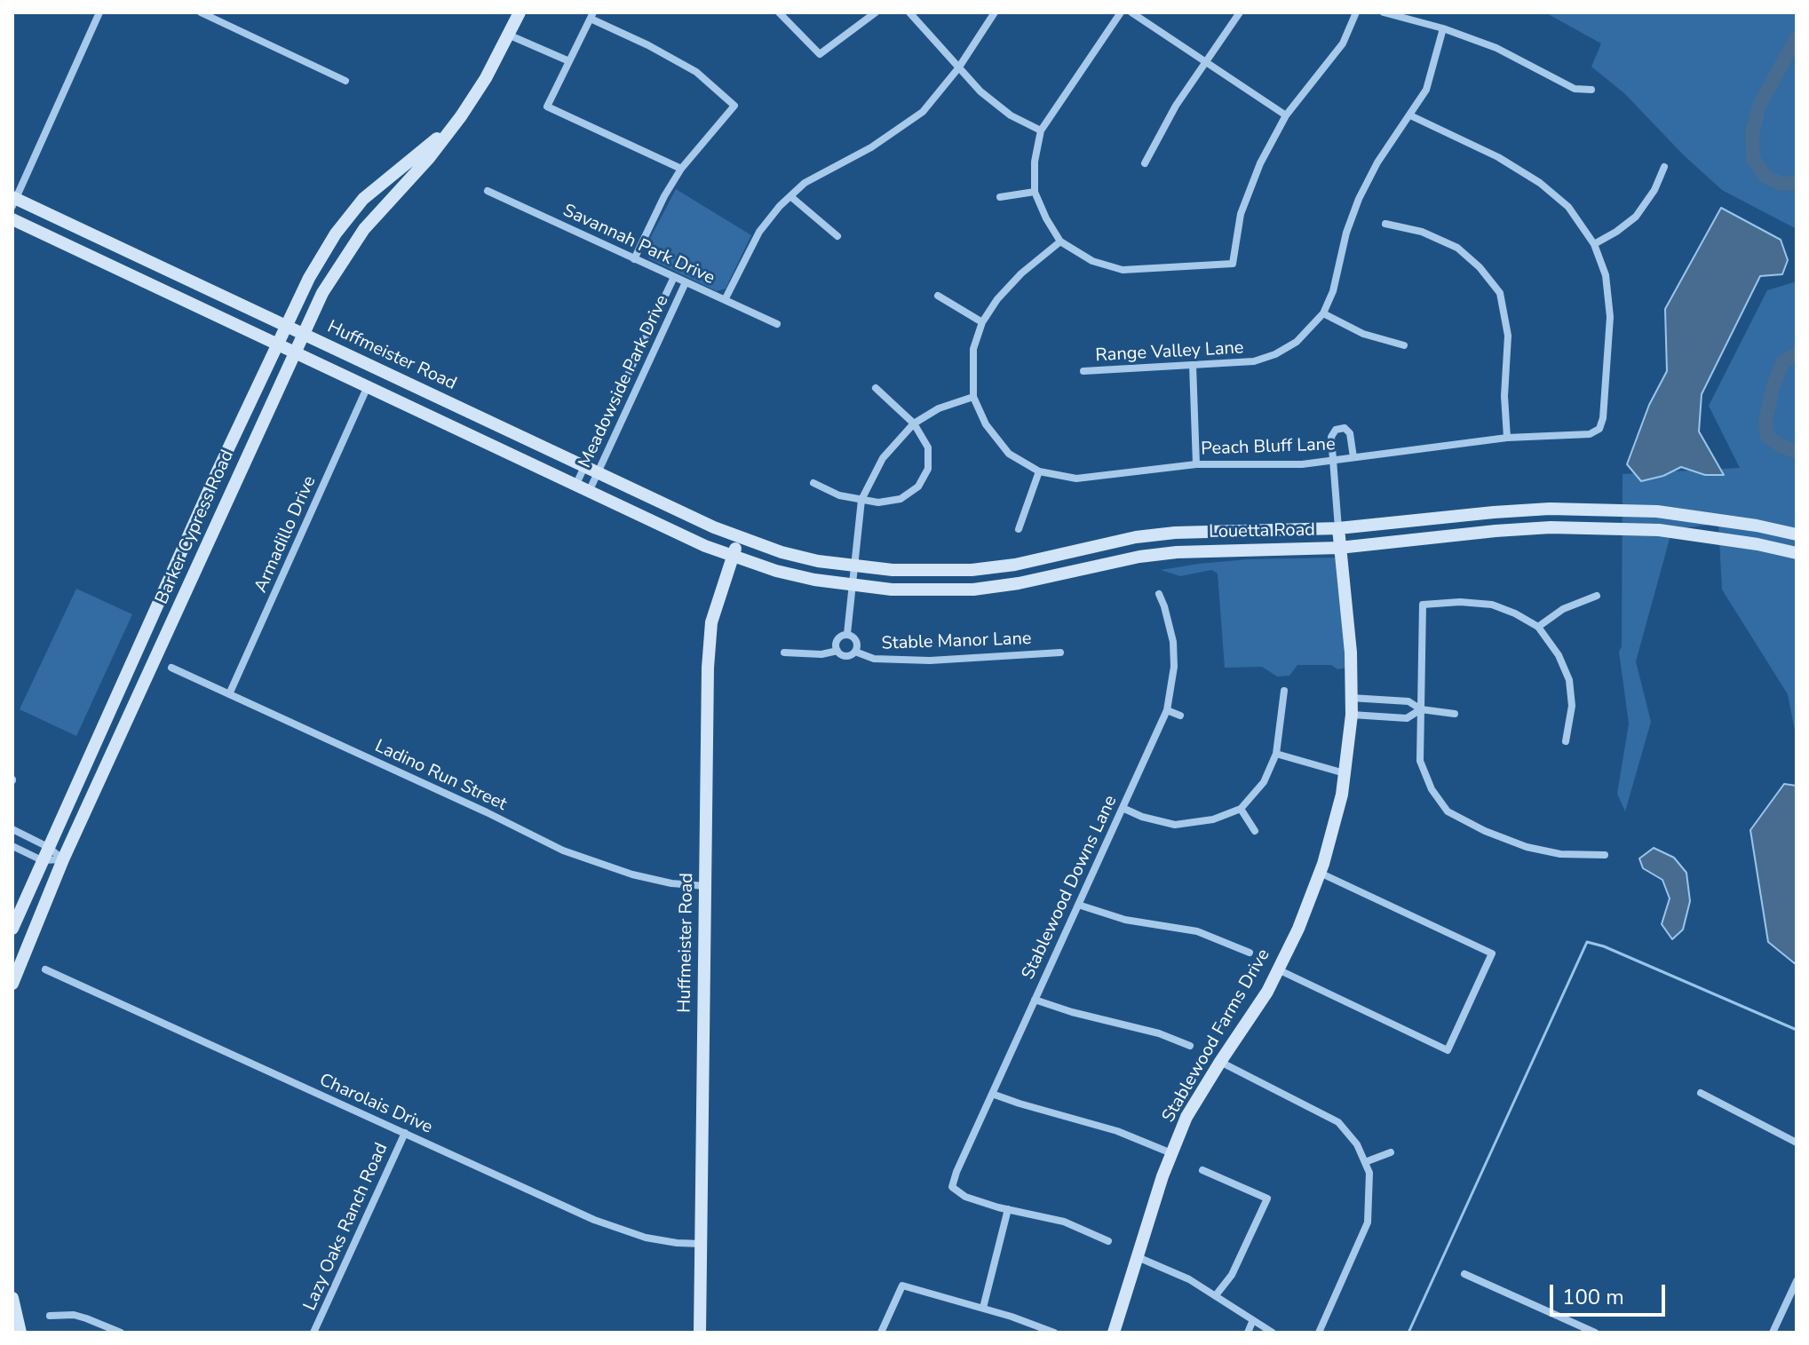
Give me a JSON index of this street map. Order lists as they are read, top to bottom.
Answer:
{
  "streets": {
    "main road": [
      "Huffmeister Road",
      "Barker Cypress Road",
      "Louetta Road",
      "Stablewood Farms Drive"
    ],
    "street": [
      "Savannah Park Drive",
      "Range Valley Lane",
      "Meadowside Park Drive",
      "Peach Bluff Lane",
      "Armadillo Drive",
      "Stable Manor Lane",
      "Ladino Run Street",
      "Stablewood Downs Lane",
      "Charolais Drive",
      "Lazy Oaks Ranch Road"
    ]
  },
  "crossings": [
    ["Savannah Park Drive", "Meadowside Park Drive"],
    ["Huffmeister Road", "Meadowside Park Drive"],
    ["Huffmeister Road", "Barker Cypress Road"],
    ["Huffmeister Road", "Louetta Road"],
    ["Huffmeister Road", "Armadillo Drive"],
    ["Huffmeister Road", "Ladino Run Street"],
    ["Huffmeister Road", "Charolais Drive"],
    ["Peach Bluff Lane", "Stablewood Farms Drive"],
    ["Louetta Road", "Stablewood Farms Drive"],
    ["Armadillo Drive", "Ladino Run Street"],
    ["Charolais Drive", "Lazy Oaks Ranch Road"]
  ],
  "scale_bar": "100 m"
}
